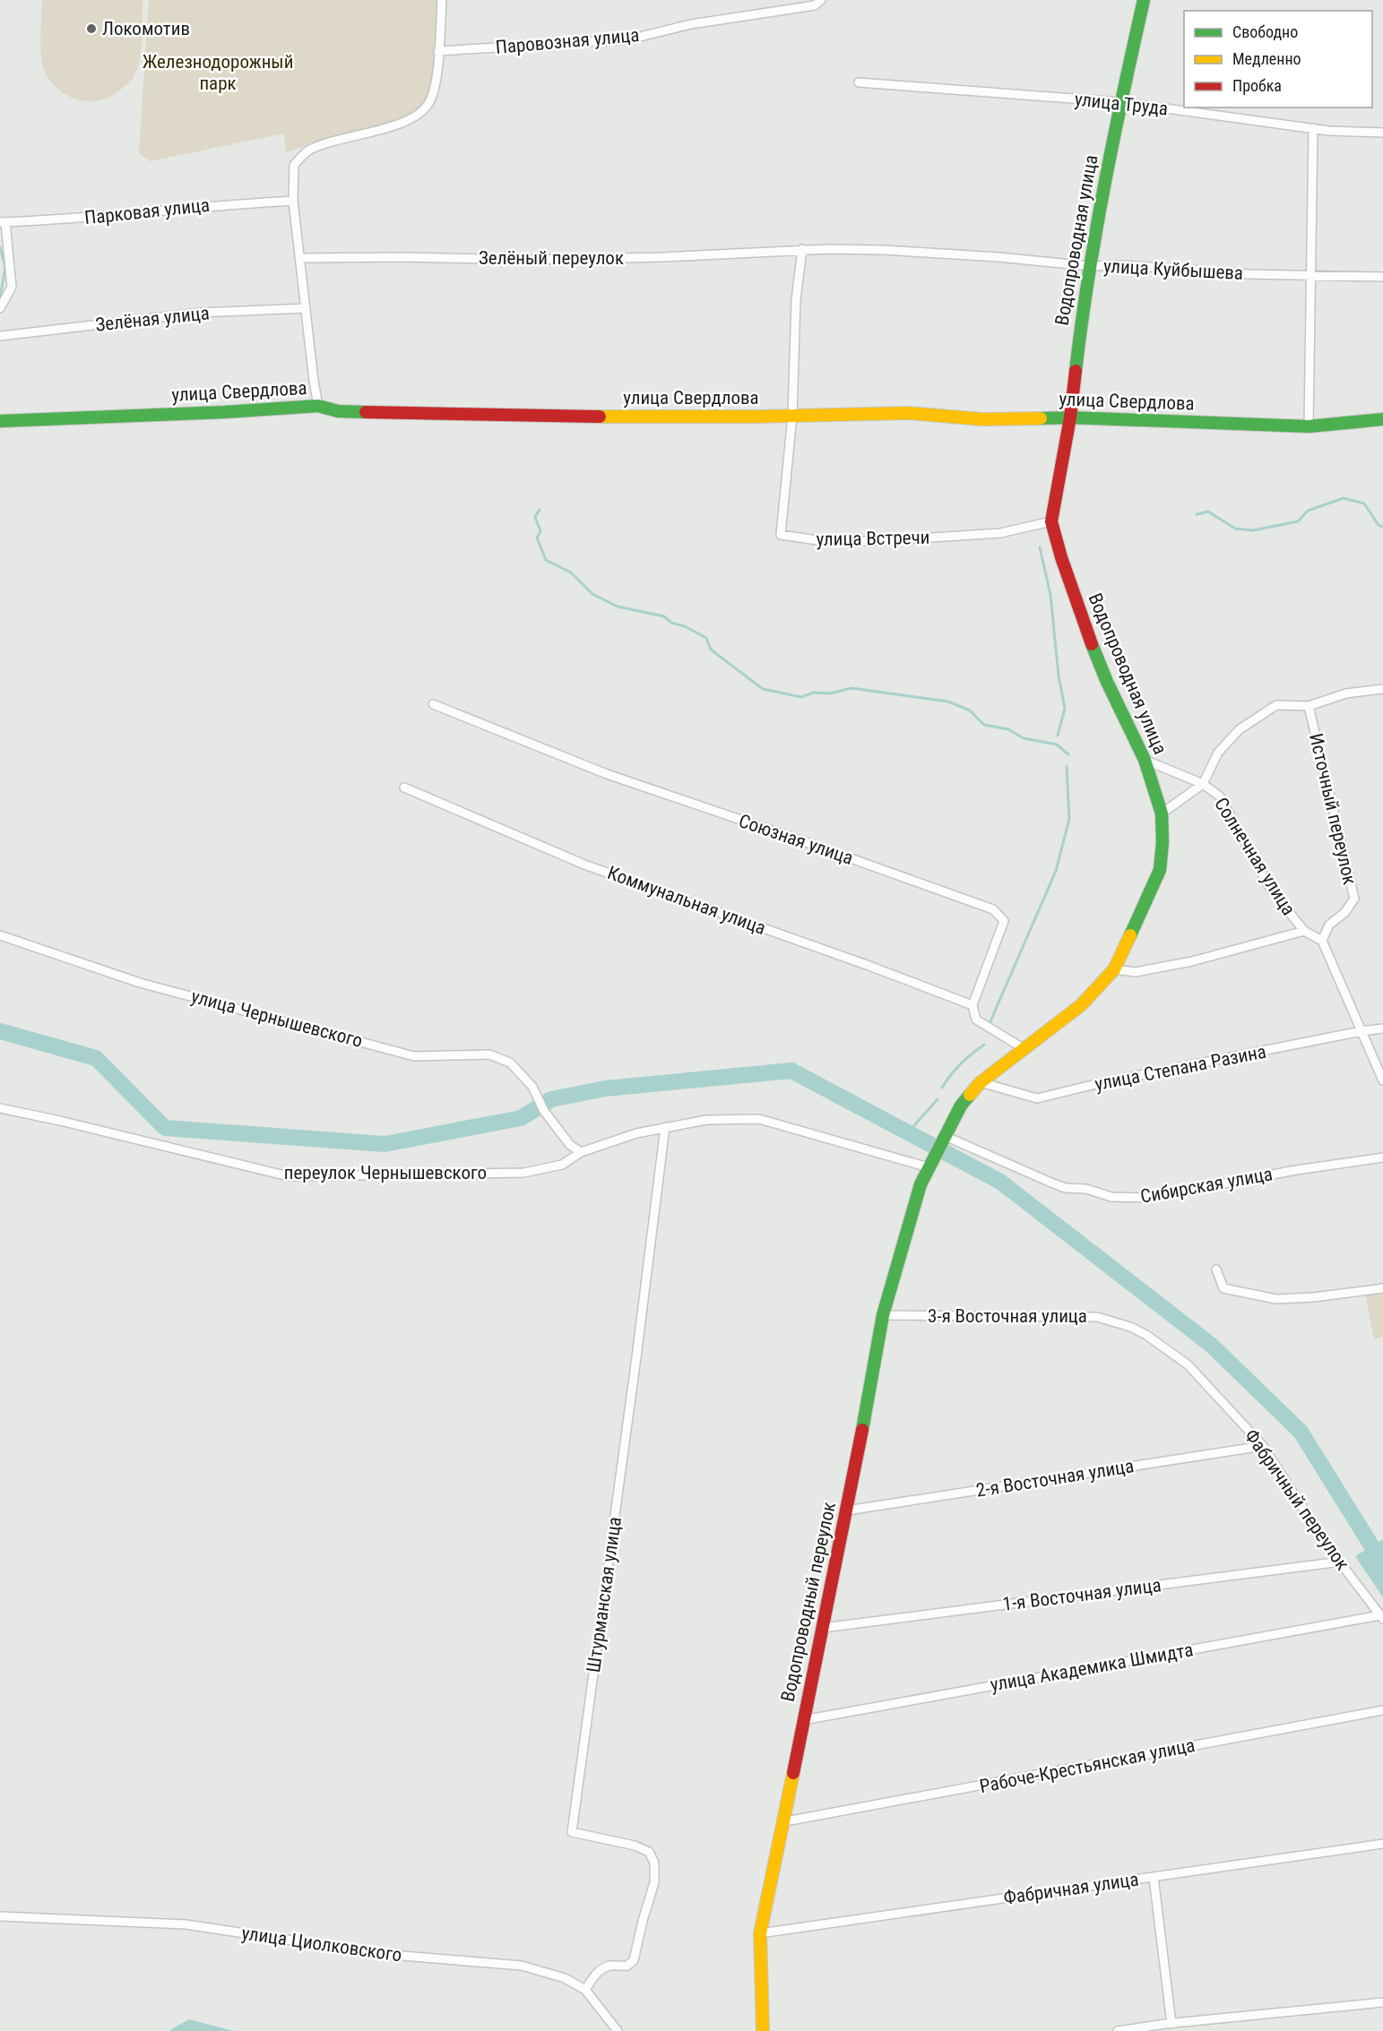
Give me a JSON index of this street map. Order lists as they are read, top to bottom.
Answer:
{
  "streets": {
    "street": [
      "Паровозная улица",
      "улица Труда",
      "Парковая улица",
      "Водопроводная улица",
      "Зелёный переулок",
      "улица Куйбышева",
      "Зелёная улица",
      "улица Свердлова",
      "улица Встречи",
      "Источный переулок",
      "Союзная улица",
      "Солнечная улица",
      "Коммунальная улица",
      "улица Чернышевского",
      "улица Степана Разина",
      "переулок Чернышевского",
      "Сибирская улица",
      "3-я Восточная улица",
      "2-я Восточная улица",
      "Фабричный переулок",
      "Штурманская улица",
      "1-я Восточная улица",
      "Водопроводный переулок",
      "улица Академика Шмидта",
      "Рабоче-Крестьянская улица",
      "Фабричная улица",
      "улица Циолковского"
    ]
  },
  "crossings": [
    ["улица Труда", "Водопроводная улица"],
    ["Водопроводная улица", "улица Куйбышева"],
    ["Водопроводная улица", "улица Свердлова"],
    ["Водопроводная улица", "улица Встречи"],
    ["Водопроводная улица", "Солнечная улица"],
    ["Водопроводная улица", "улица Степана Разина"],
    ["Водопроводная улица", "переулок Чернышевского"],
    ["Водопроводная улица", "Сибирская улица"],
    ["Водопроводная улица", "Водопроводный переулок"],
    ["Зелёный переулок", "улица Куйбышева"],
    ["улица Свердлова", "улица Встречи"],
    ["Источный переулок", "Солнечная улица"],
    ["Союзная улица", "Коммунальная улица"],
    ["улица Чернышевского", "переулок Чернышевского"],
    ["переулок Чернышевского", "Штурманская улица"],
    ["3-я Восточная улица", "Фабричный переулок"],
    ["3-я Восточная улица", "Водопроводный переулок"],
    ["2-я Восточная улица", "Фабричный переулок"],
    ["2-я Восточная улица", "Водопроводный переулок"],
    ["Фабричный переулок", "1-я Восточная улица"],
    ["Фабричный переулок", "улица Академика Шмидта"],
    ["Штурманская улица", "улица Циолковского"],
    ["1-я Восточная улица", "Водопроводный переулок"],
    ["Водопроводный переулок", "улица Академика Шмидта"],
    ["Водопроводный переулок", "Рабоче-Крестьянская улица"],
    ["Водопроводный переулок", "Фабричная улица"]
  ],
  "parks": ["Железнодорожный парк"],
  "places": ["Локомотив"],
  "legend": ["Свободно", "Медленно", "Пробка"]
}
